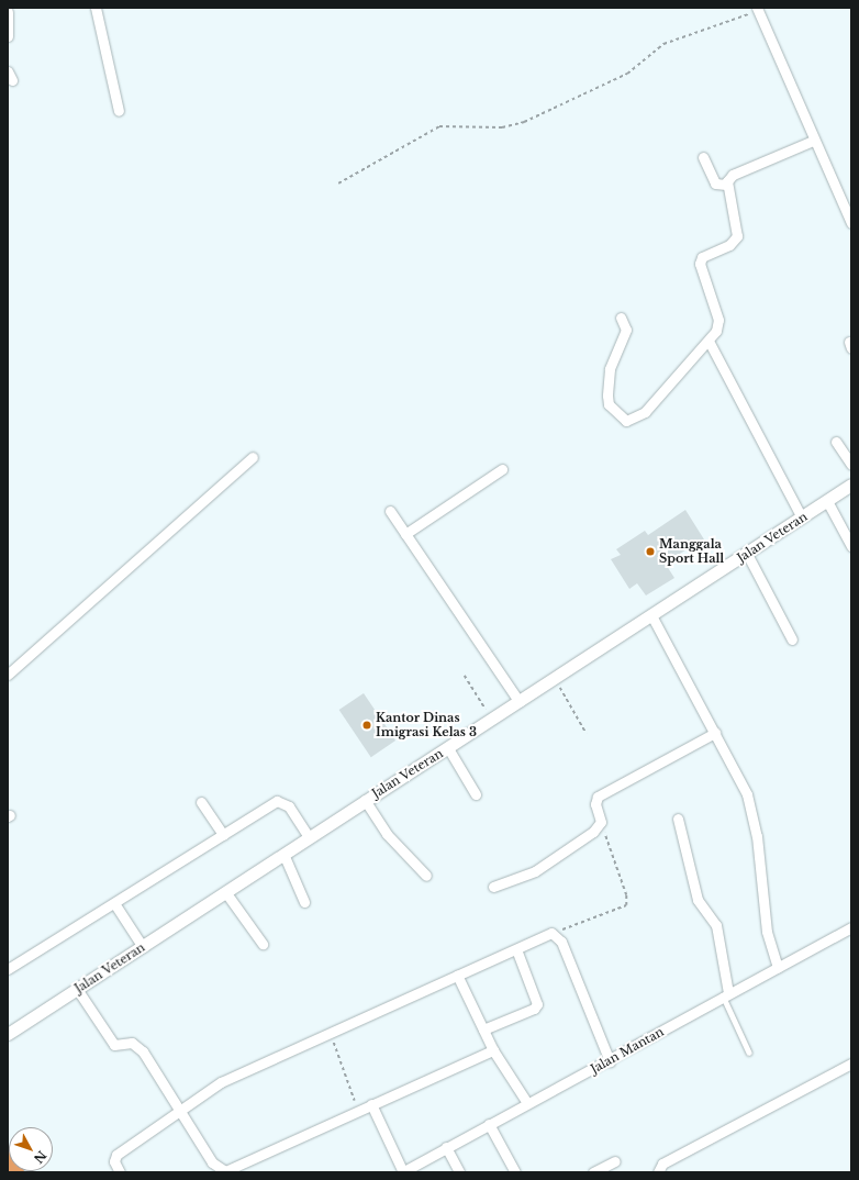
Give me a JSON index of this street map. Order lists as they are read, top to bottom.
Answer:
{
  "streets": {
    "street": ["Jalan Veteran", "Jalan Mantan"]
  },
  "places": ["Manggala Sport Hall", "Kantor Dinas Imigrasi Kelas 3"],
  "north": "bottom right"
}
